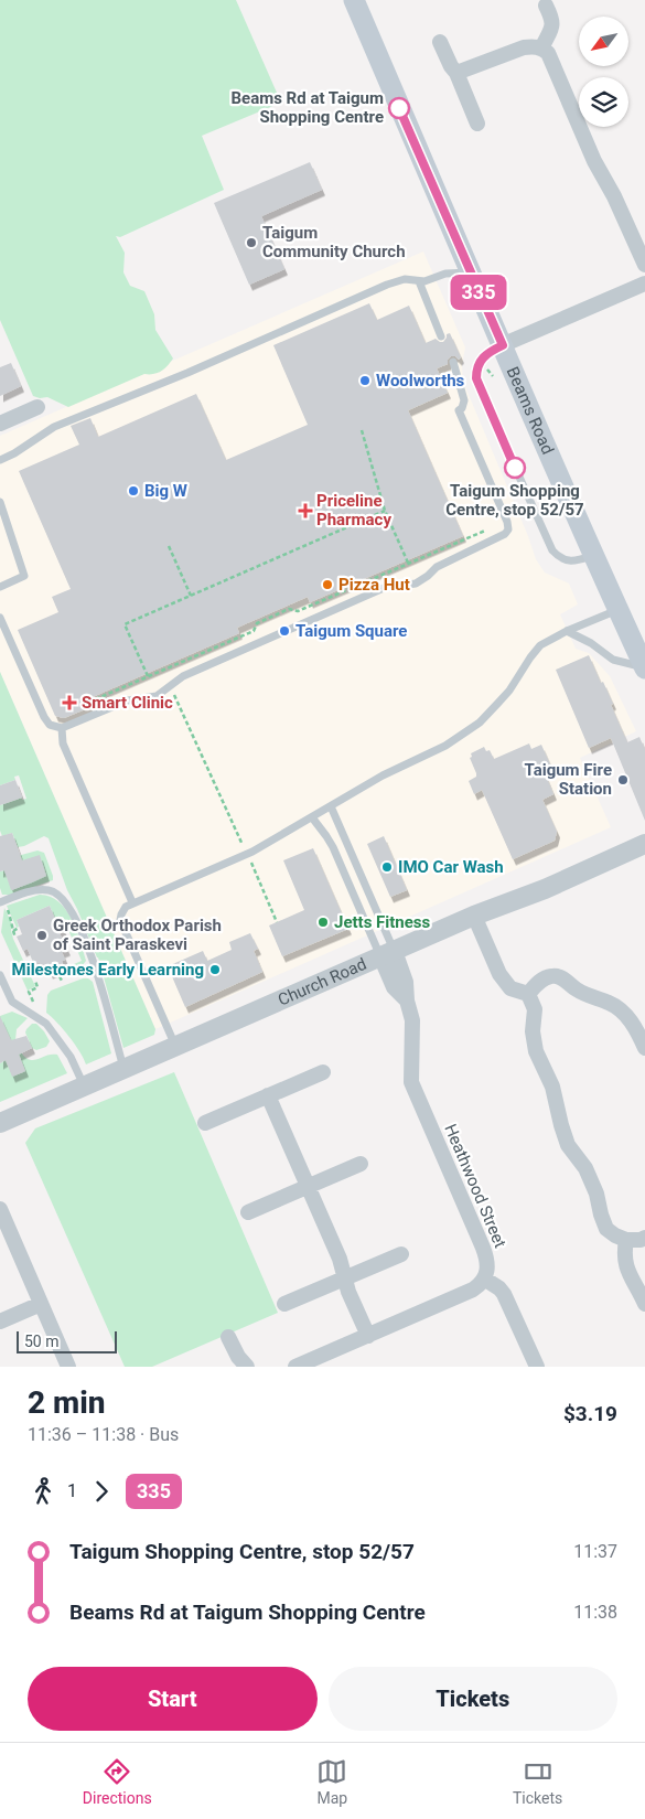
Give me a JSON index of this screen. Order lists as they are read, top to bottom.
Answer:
{
  "streets": {
    "main road": ["Beams Road"],
    "street": ["Church Road", "Heathwood Street"]
  },
  "crossings": [
    ["Church Road", "Heathwood Street"]
  ],
  "places": {
    "other": [
      "Beams Rd at Taigum Shopping Centre",
      "Taigum Community Church",
      "Woolworths",
      "Taigum Shopping Centre, stop 52/57",
      "Big W",
      "Pizza Hut",
      "Taigum Square",
      "Taigum Fire Station",
      "IMO Car Wash",
      "Jetts Fitness",
      "Greek Orthodox Parish of Saint Paraskevi",
      "Milestones Early Learning"
    ],
    "health": ["Priceline Pharmacy", "Smart Clinic"]
  },
  "lines": ["bus line 335"],
  "scale_bar": "50 m",
  "north": "bottom left",
  "page": {
    "on_map": "335",
    "scale": "50 m",
    "heading": ["2 min", "11:36 – 11:38 · Bus", "$3.19"],
    "legs": ["1", "335"],
    "list": [
      {
        "name": "Taigum Shopping Centre, stop 52/57",
        "value": "11:37"
      },
      {
        "name": "Beams Rd at Taigum Shopping Centre",
        "value": "11:38"
      }
    ],
    "buttons": ["Start", "Tickets"],
    "tabs": ["Directions", "Map", "Tickets"]
  }
}
